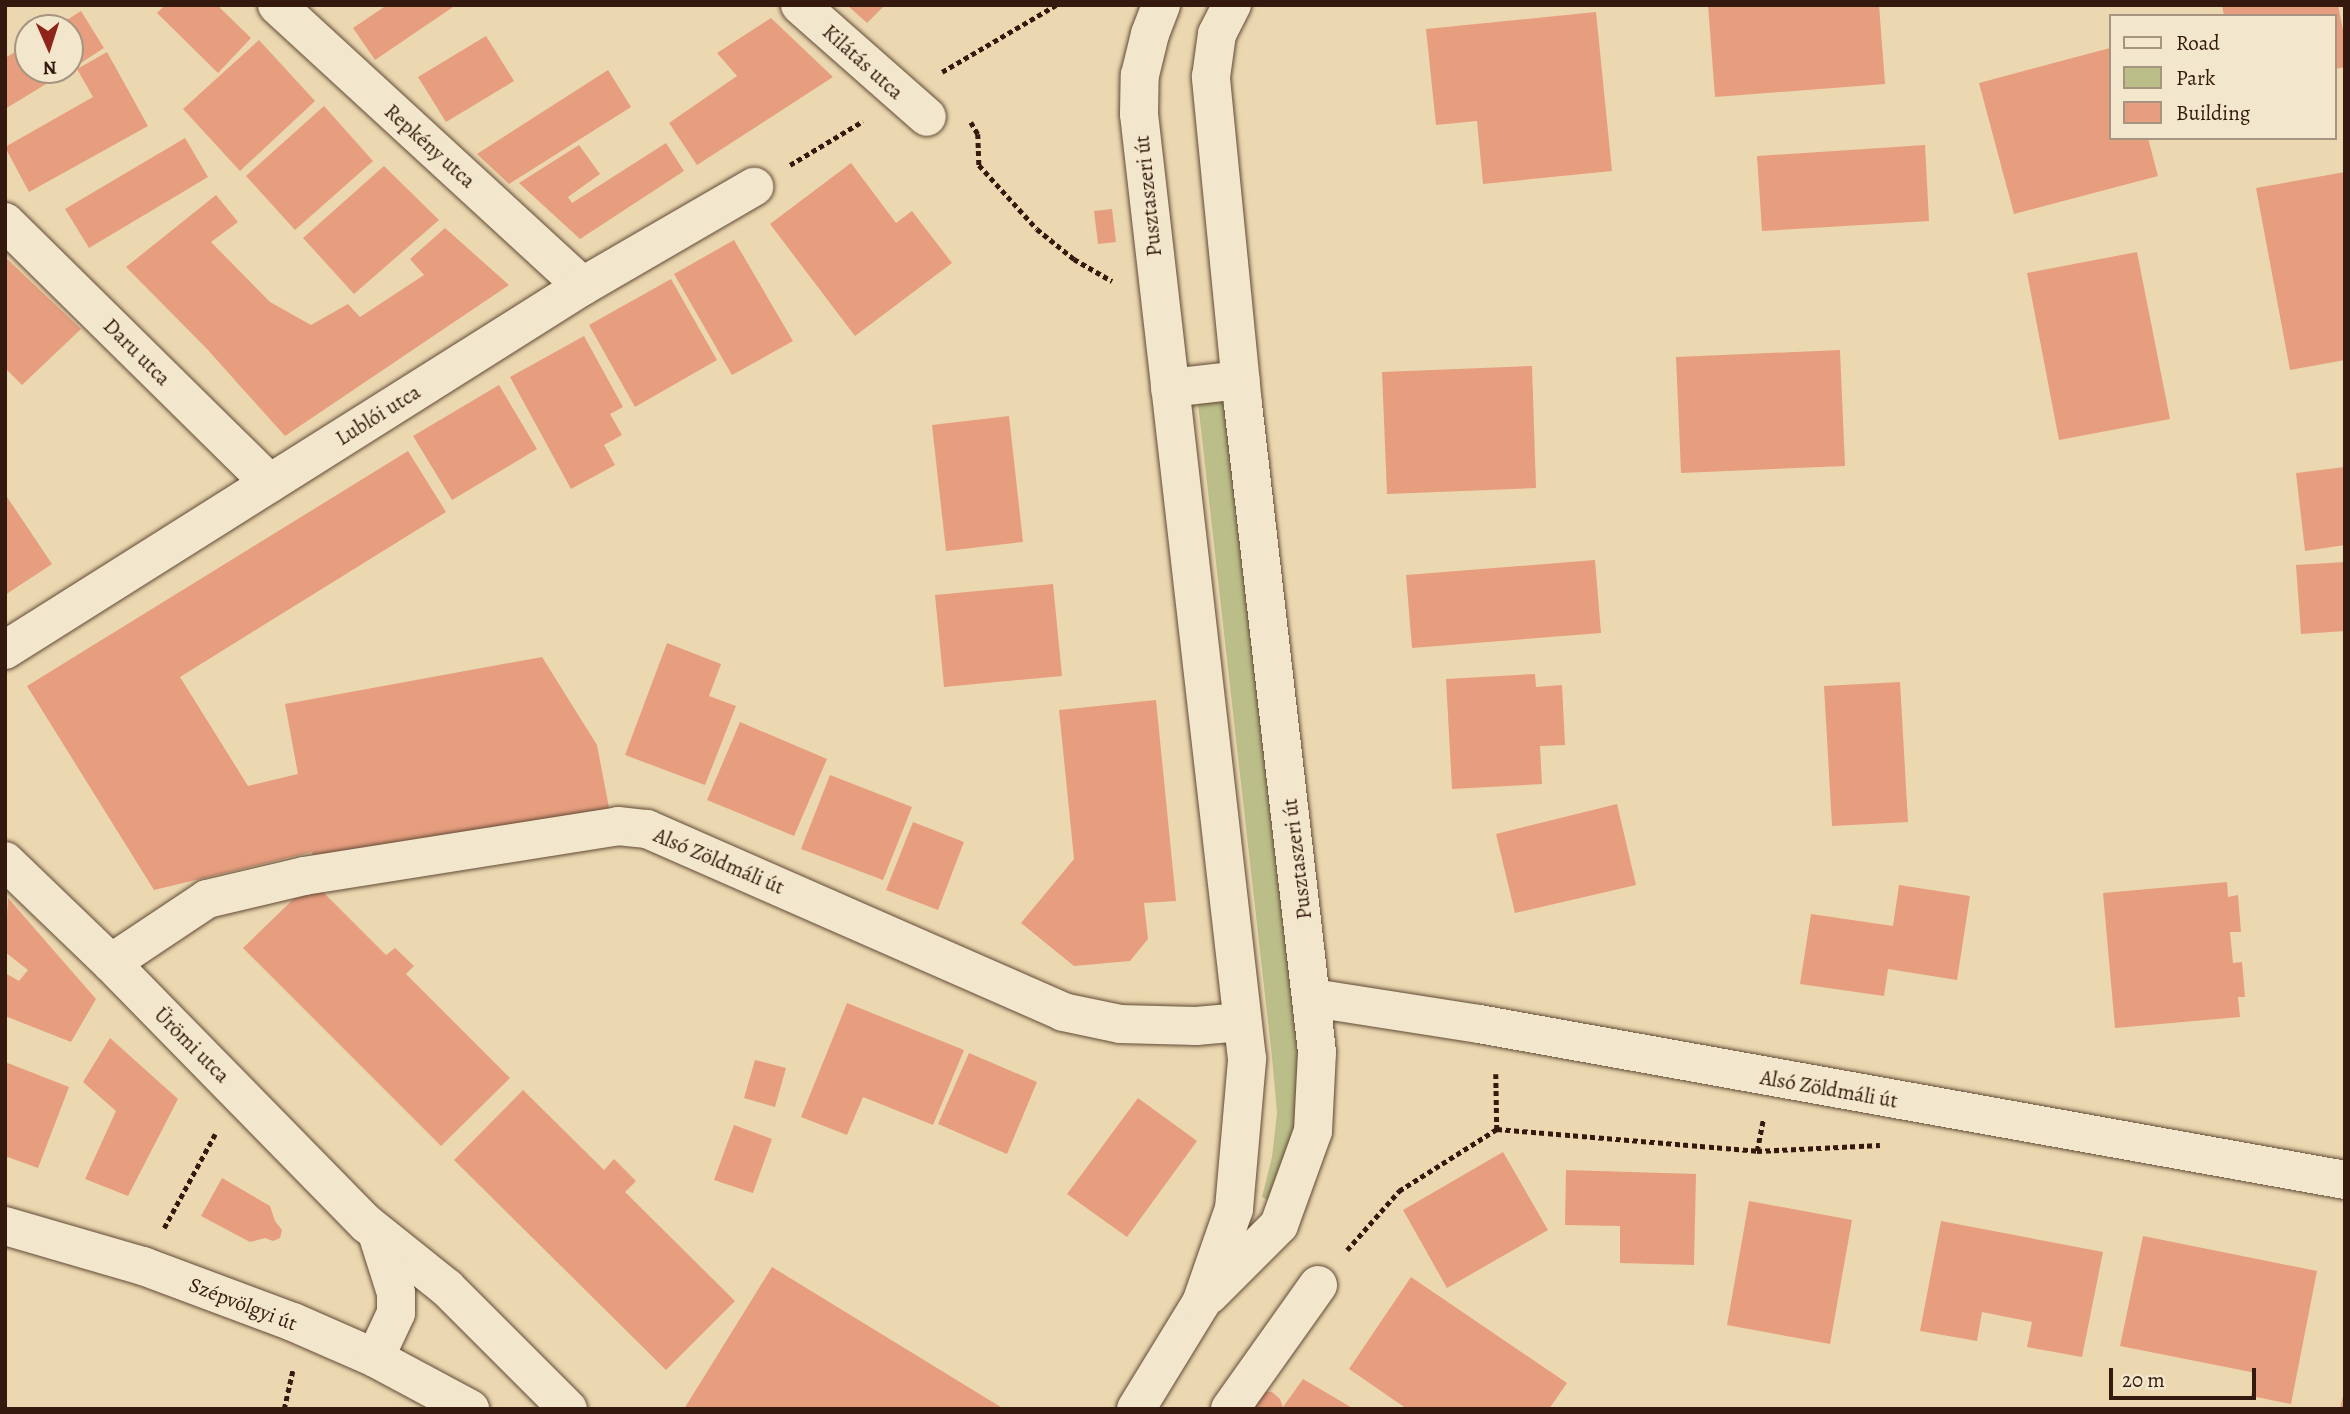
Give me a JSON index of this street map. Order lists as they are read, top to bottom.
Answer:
{
  "streets": {
    "street": [
      "Kilátás utca",
      "Repkény utca",
      "Pusztaszeri út",
      "Daru utca",
      "Lublói utca",
      "Alsó Zöldmáli út",
      "Ürömi utca",
      "Szépvölgyi út"
    ]
  },
  "crossings": [
    ["Repkény utca", "Lublói utca"],
    ["Pusztaszeri út", "Alsó Zöldmáli út"],
    ["Daru utca", "Lublói utca"],
    ["Alsó Zöldmáli út", "Ürömi utca"],
    ["Ürömi utca", "Szépvölgyi út"]
  ],
  "legend": ["Road", "Park", "Building"],
  "scale_bar": "20 m",
  "north": "bottom"
}
